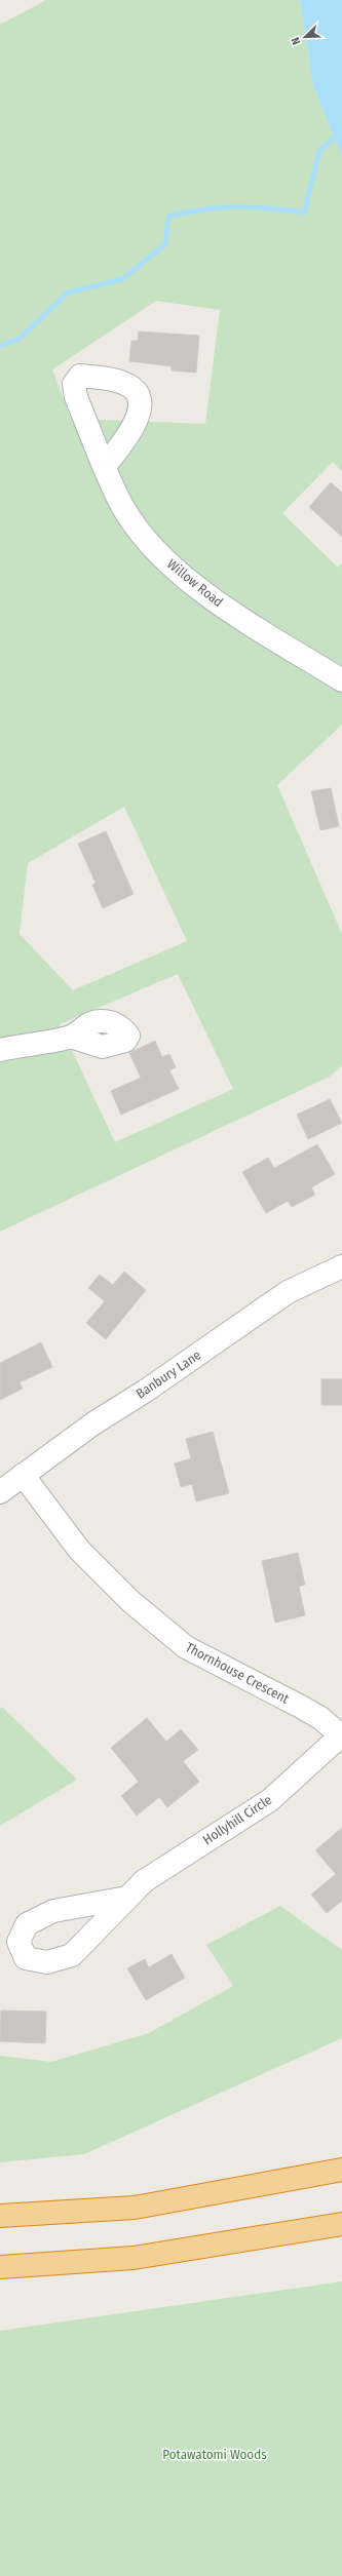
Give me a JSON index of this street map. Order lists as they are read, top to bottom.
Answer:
{
  "streets": {
    "street": [
      "Willow Road",
      "Banbury Lane",
      "Thornhouse Crescent",
      "Hollyhill Circle"
    ]
  },
  "crossings": [
    ["Banbury Lane", "Thornhouse Crescent"],
    ["Thornhouse Crescent", "Hollyhill Circle"]
  ],
  "parks": ["Potawatomi Woods"],
  "north": "bottom left"
}
